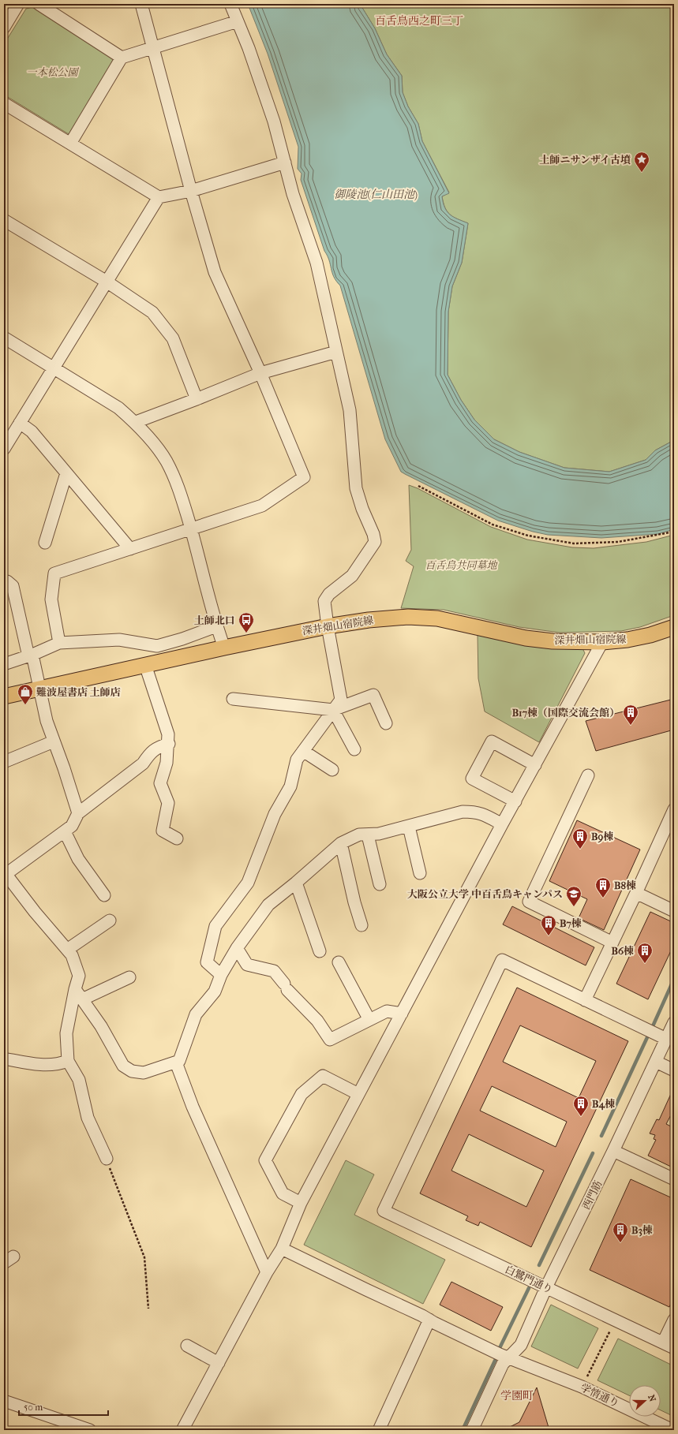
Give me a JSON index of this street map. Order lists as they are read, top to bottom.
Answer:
{
  "streets": {
    "main road": ["深井畑山宿院線"],
    "street": ["西門筋", "白鷺門通り", "学情通り"]
  },
  "crossings": [
    ["西門筋", "白鷺門通り"],
    ["西門筋", "学情通り"]
  ],
  "districts": ["百舌鳥西之町三丁", "学園町"],
  "water": ["御陵池(仁山田池)"],
  "parks": ["一本松公園", "百舌鳥共同墓地"],
  "places": {
    "place": ["土師ニサンザイ古墳"],
    "bus stop": ["土師北口"],
    "shop": ["難波屋書店 土師店"],
    "building": [
      "B17棟（国際交流会館）",
      "B9棟",
      "B8棟",
      "B7棟",
      "B6棟",
      "B4棟",
      "B3棟"
    ],
    "school or university": ["大阪公立大学 中百舌鳥キャンパス"]
  },
  "scale_bar": "50 m",
  "north": "right"
}
